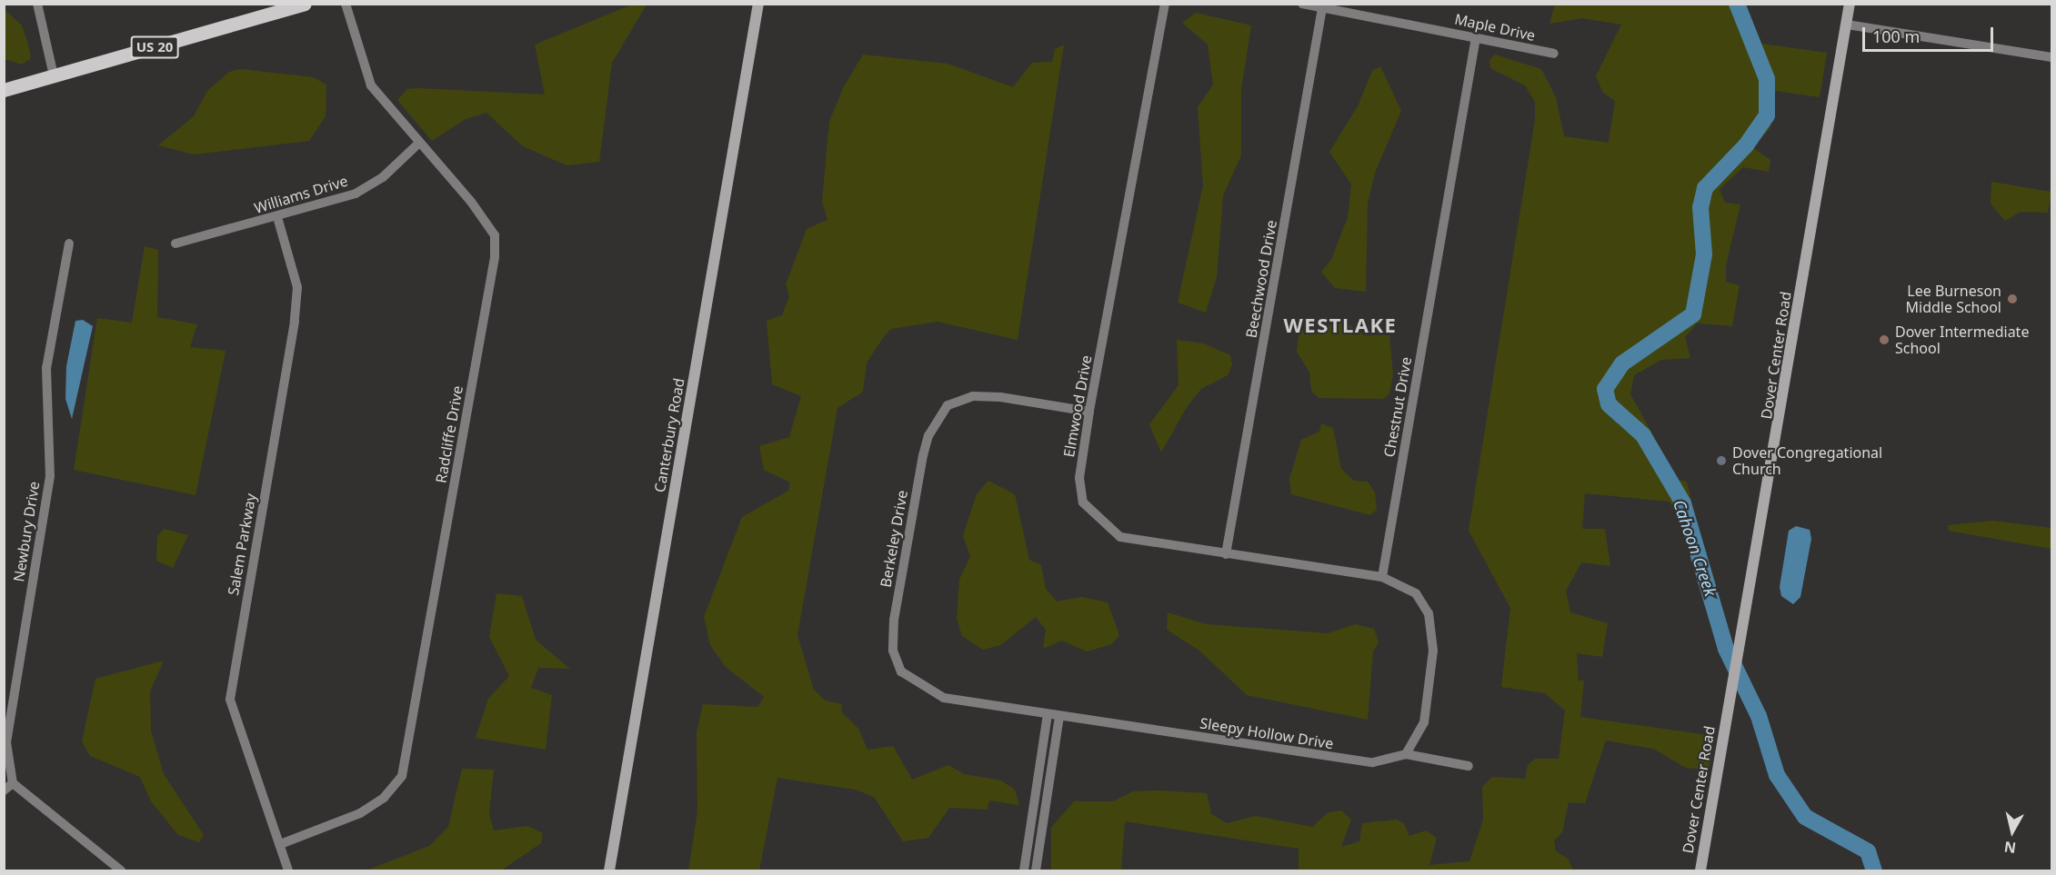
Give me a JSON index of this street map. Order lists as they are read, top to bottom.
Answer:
{
  "streets": {
    "main road": ["US 20"],
    "street": [
      "Maple Drive",
      "Williams Drive",
      "Beechwood Drive",
      "Dover Center Road",
      "Elmwood Drive",
      "Chestnut Drive",
      "Radcliffe Drive",
      "Canterbury Road",
      "Newbury Drive",
      "Berkeley Drive",
      "Salem Parkway",
      "Sleepy Hollow Drive"
    ]
  },
  "crossings": [
    ["Maple Drive", "Beechwood Drive"],
    ["Maple Drive", "Chestnut Drive"],
    ["Williams Drive", "Radcliffe Drive"],
    ["Williams Drive", "Salem Parkway"],
    ["Beechwood Drive", "Elmwood Drive"],
    ["Elmwood Drive", "Chestnut Drive"],
    ["Elmwood Drive", "Berkeley Drive"],
    ["Radcliffe Drive", "Salem Parkway"],
    ["Berkeley Drive", "Sleepy Hollow Drive"]
  ],
  "districts": ["WESTLAKE"],
  "water": ["Cahoon Creek"],
  "places": ["Lee Burneson Middle School", "Dover Intermediate School", "Dover Congregational Church"],
  "scale_bar": "100 m",
  "north": "bottom"
}
